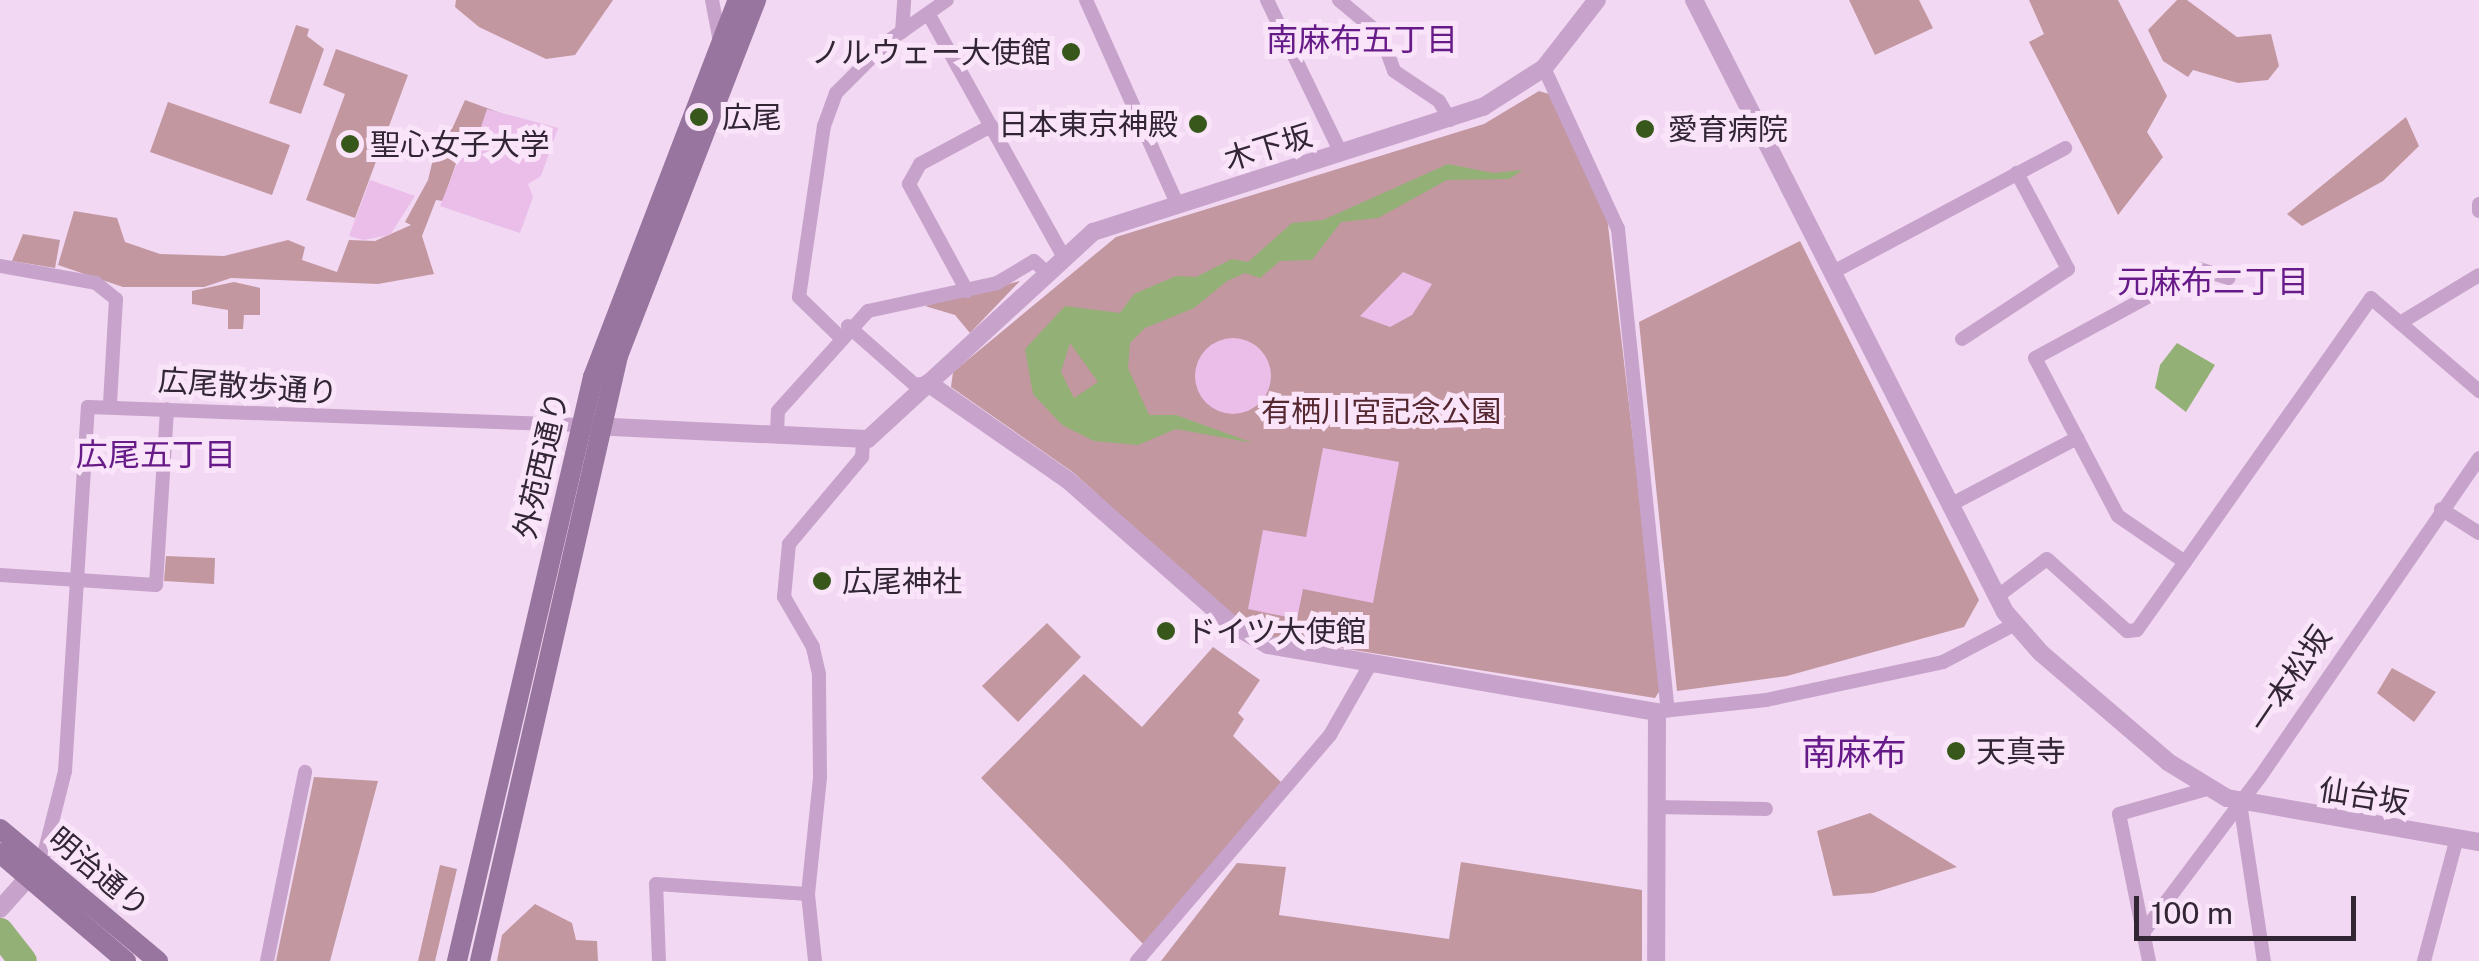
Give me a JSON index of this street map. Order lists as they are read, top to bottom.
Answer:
{
  "streets": {
    "main road": ["外苑西通り", "明治通り"],
    "street": [
      "木下坂",
      "広尾散歩通り",
      "一本松坂",
      "仙台坂"
    ]
  },
  "crossings": [
    ["広尾散歩通り", "外苑西通り"],
    ["一本松坂", "仙台坂"]
  ],
  "districts": [
    "南麻布五丁目",
    "元麻布二丁目",
    "広尾五丁目",
    "南麻布"
  ],
  "parks": ["有栖川宮記念公園"],
  "places": [
    "ノルウェー大使館",
    "広尾",
    "日本東京神殿",
    "愛育病院",
    "聖心女子大学",
    "広尾神社",
    "ドイツ大使館",
    "天真寺"
  ],
  "scale_bar": "100 m"
}
